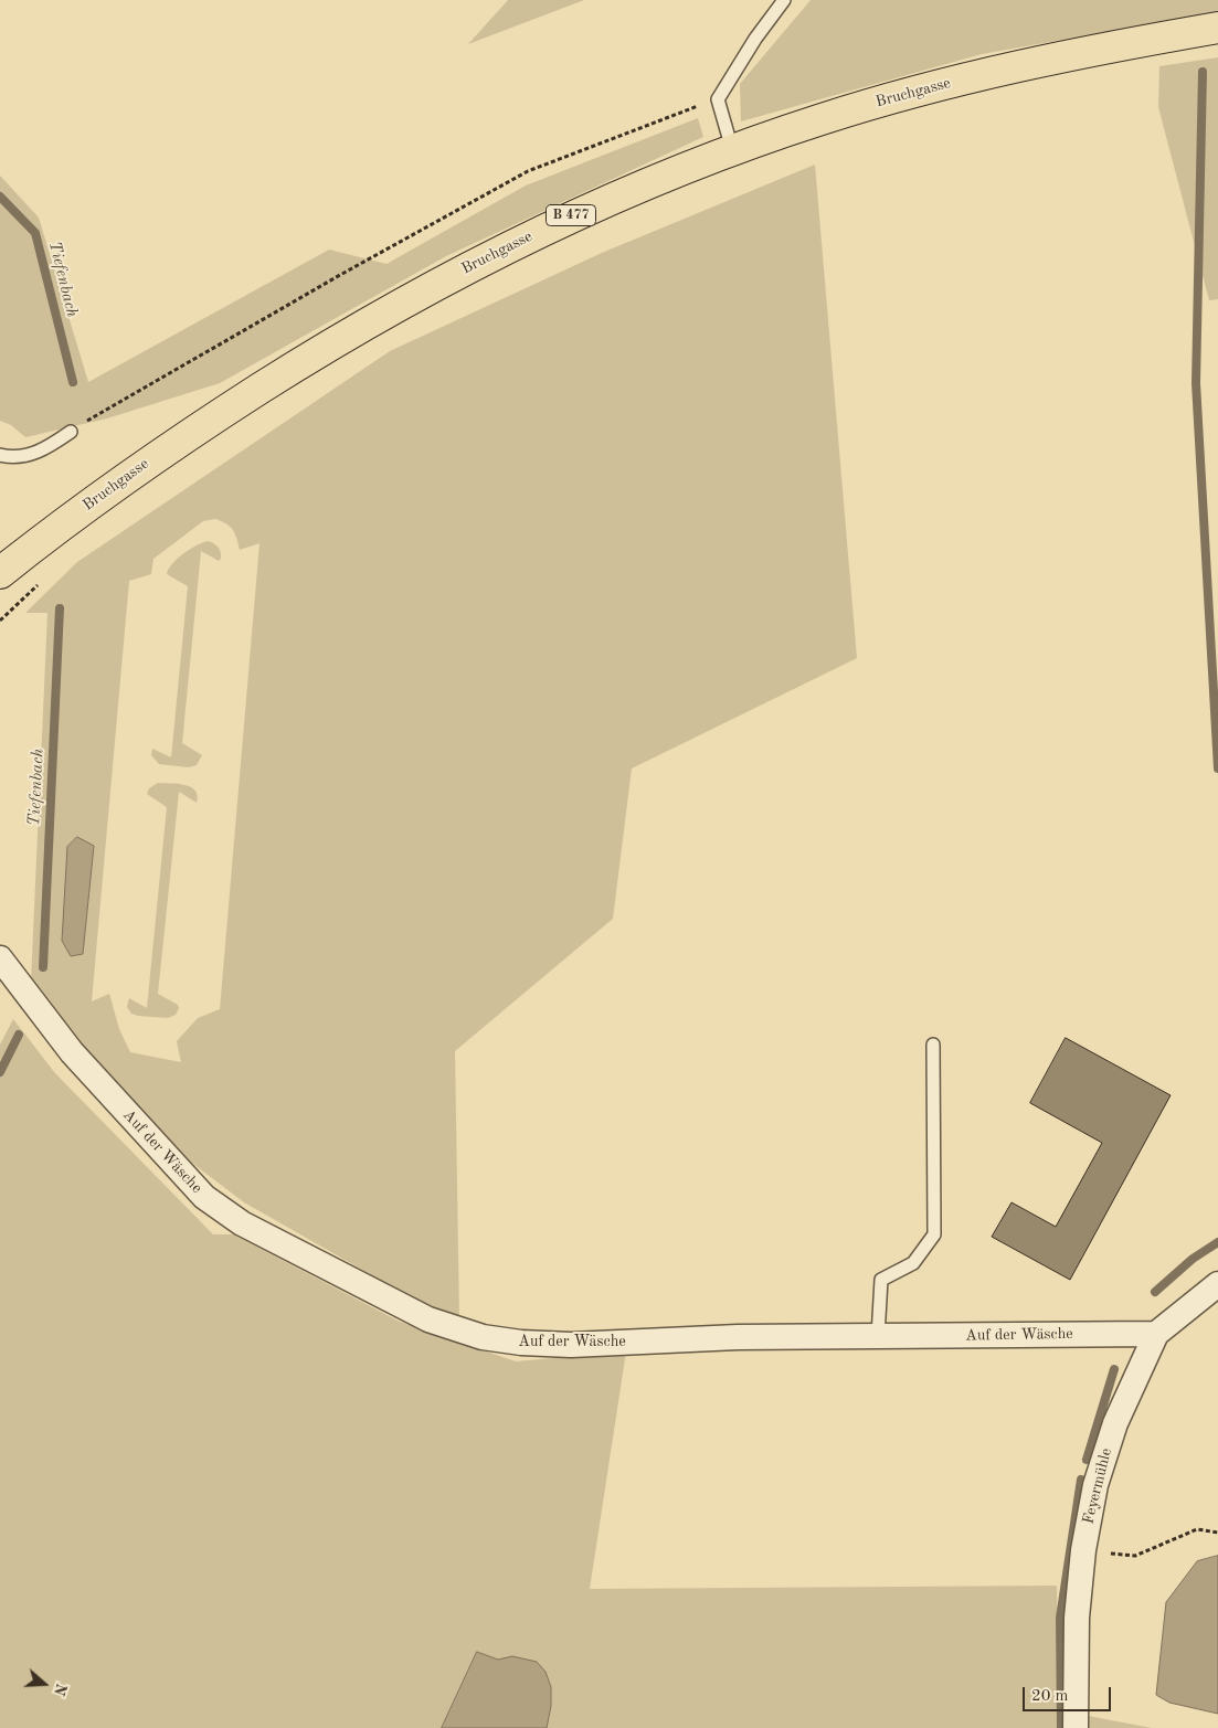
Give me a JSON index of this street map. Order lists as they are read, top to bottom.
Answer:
{
  "streets": {
    "main road": ["Bruchgasse", "B 477"],
    "street": ["Auf der Wäsche", "Feyermühle"]
  },
  "crossings": [
    ["Auf der Wäsche", "Feyermühle"]
  ],
  "water": ["Tiefenbach"],
  "scale_bar": "20 m",
  "north": "right"
}
